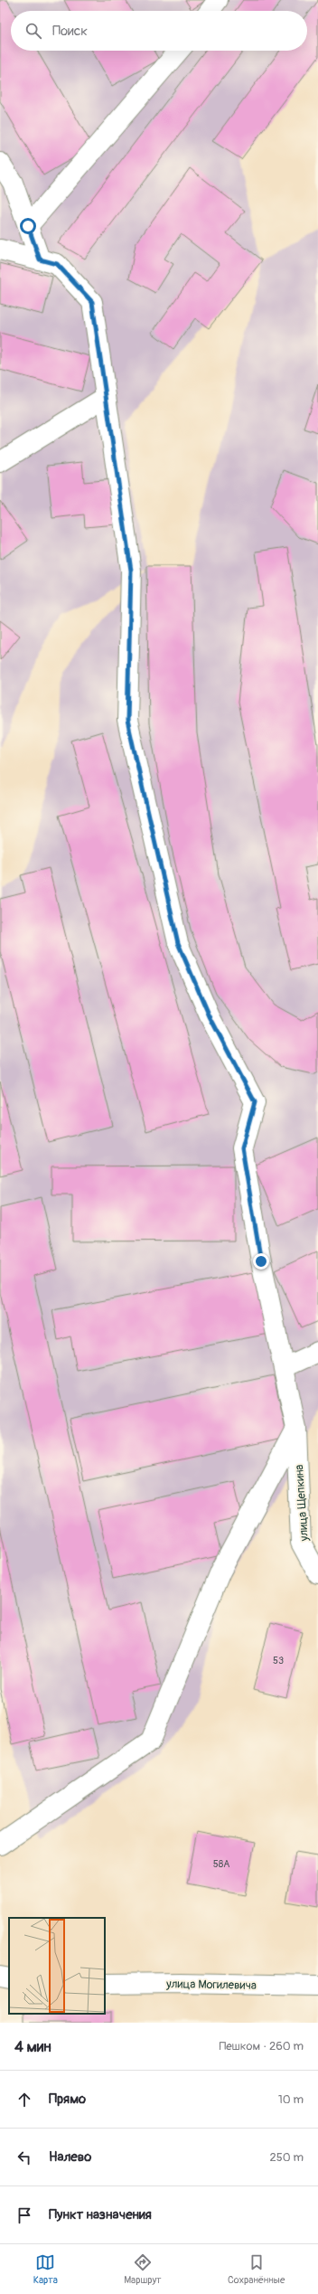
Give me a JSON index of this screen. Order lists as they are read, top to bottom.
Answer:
{
  "streets": {
    "street": ["улица Щепкина", "улица Могилевича"]
  },
  "house_numbers": ["53", "58А"],
  "page": {
    "search": "Поиск",
    "heading": ["4 мин", "Пешком · 260 m"],
    "list": [
      ["Прямо", "10 m"],
      ["Налево", "250 m"],
      "Пункт назначения"
    ],
    "nav": ["Карта", "Маршрут", "Сохранённые"]
  }
}
